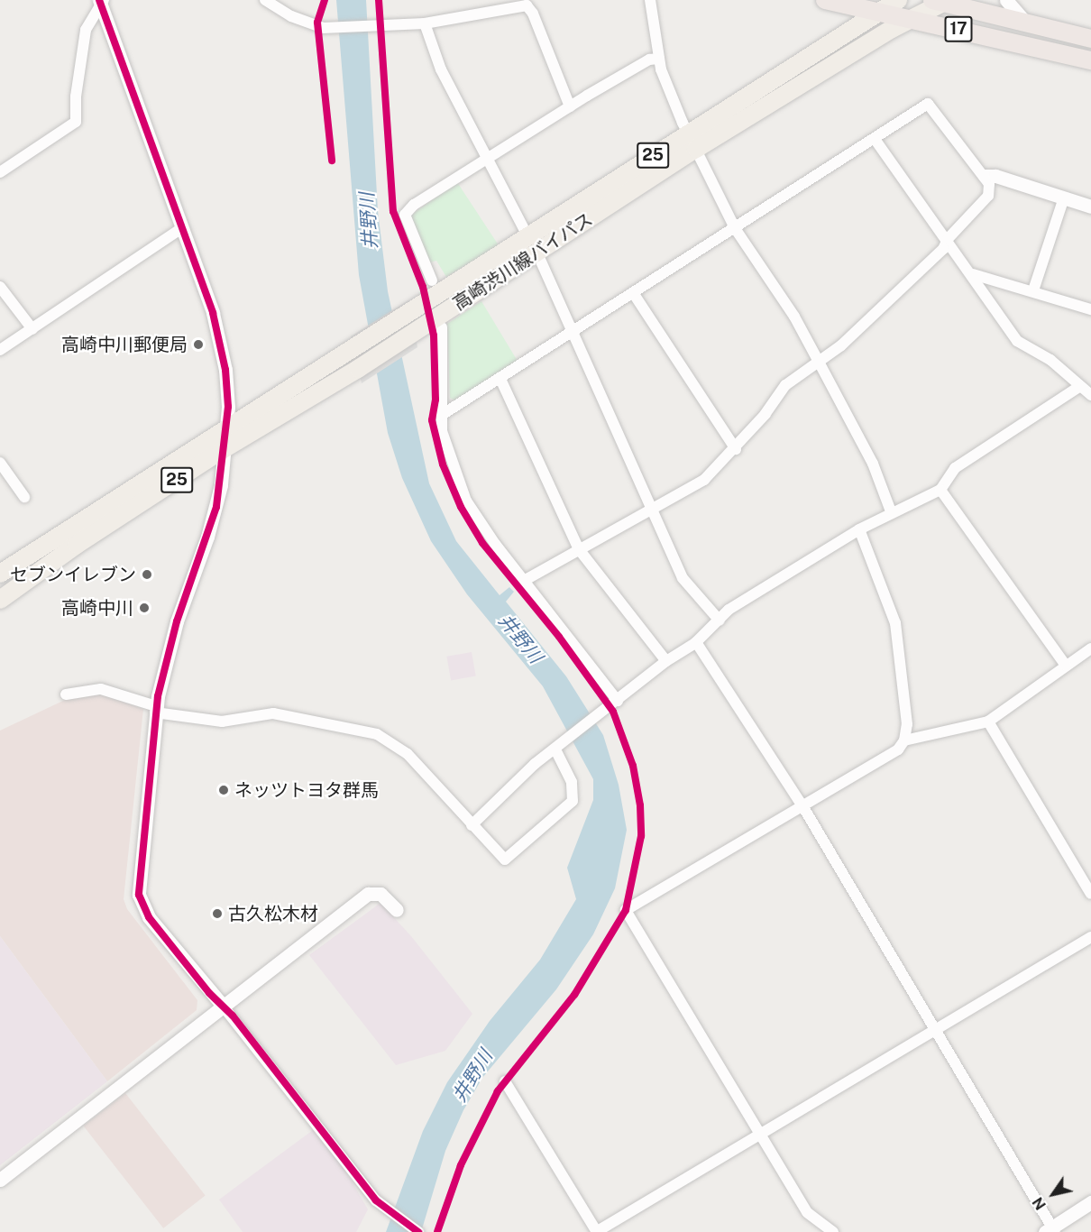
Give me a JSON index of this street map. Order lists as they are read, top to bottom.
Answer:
{
  "streets": {
    "highway": ["17"],
    "main road": ["25", "高崎渋川線バイパス"]
  },
  "crossings": [
    ["17", "高崎渋川線バイパス"]
  ],
  "water": ["井野川"],
  "places": [
    "高崎中川郵便局",
    "セブンイレブン",
    "高崎中川",
    "ネッツトヨタ群馬",
    "古久松木材"
  ],
  "north": "bottom left"
}
